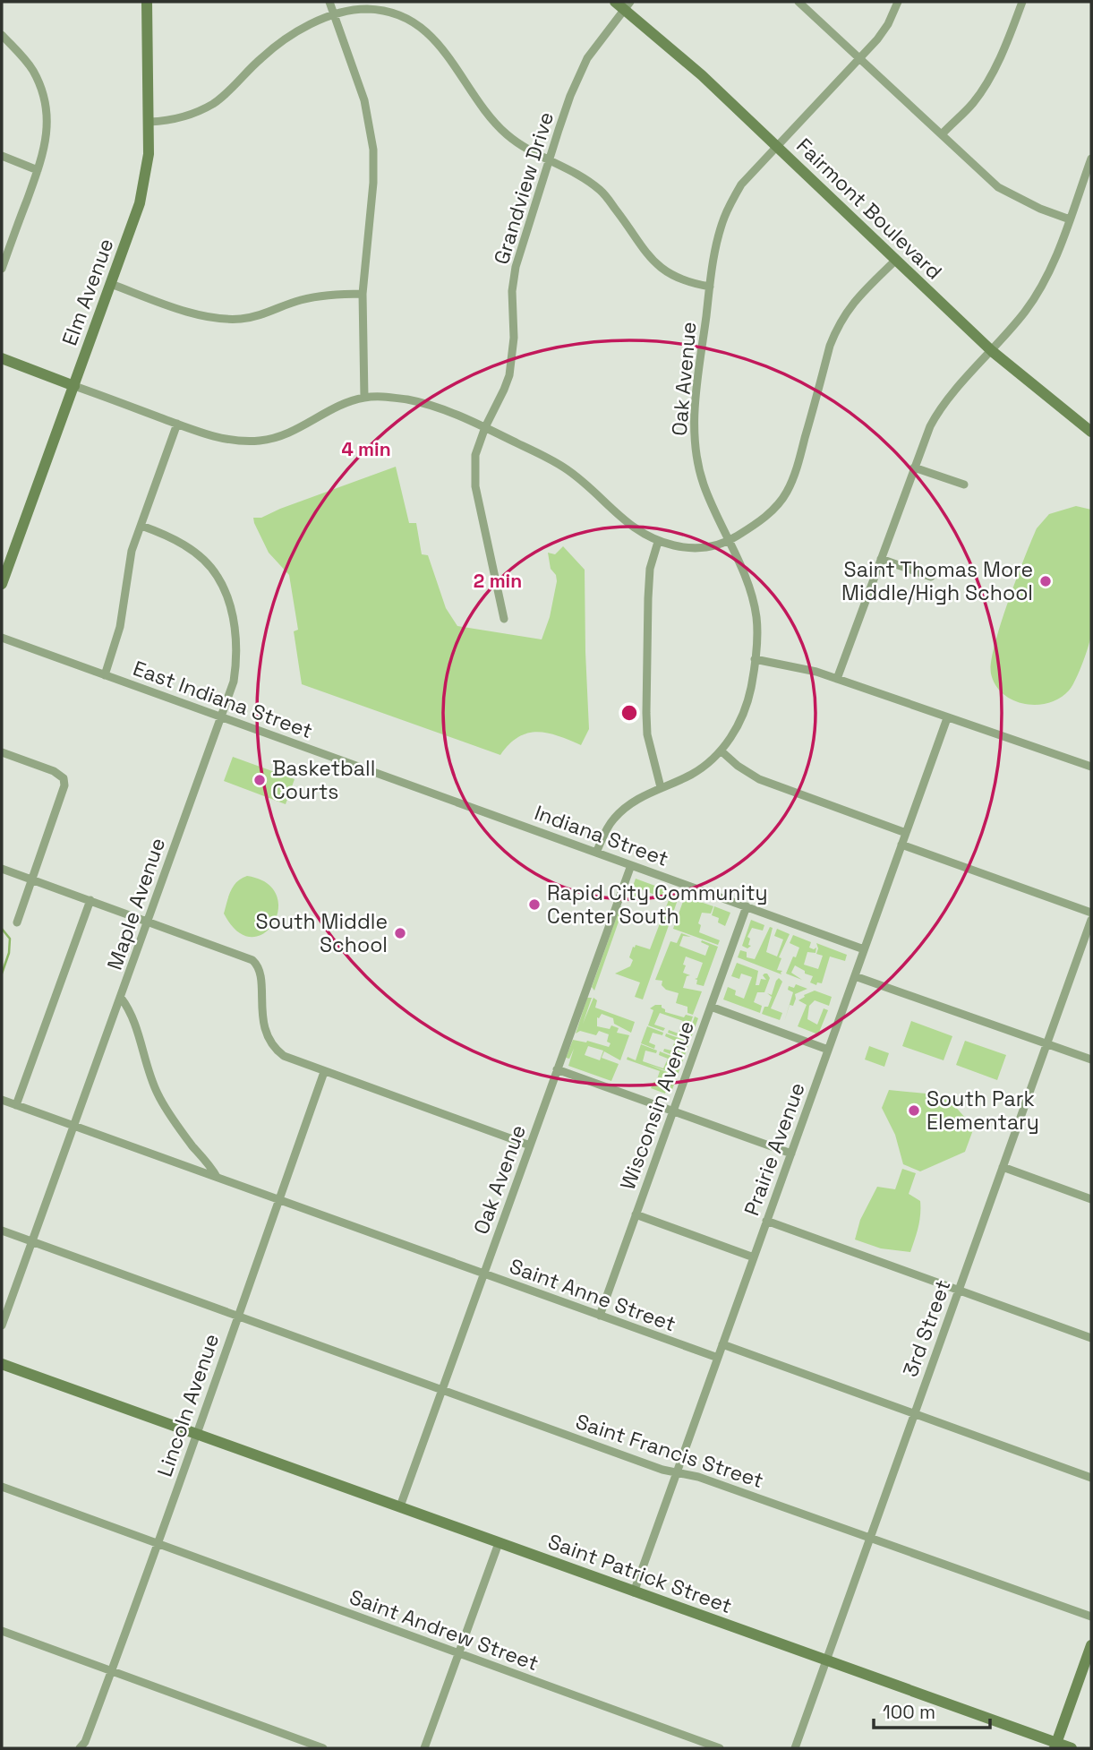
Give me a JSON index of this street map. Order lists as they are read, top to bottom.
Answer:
{
  "streets": {
    "street": [
      "Grandview Drive",
      "Fairmont Boulevard",
      "Elm Avenue",
      "Oak Avenue",
      "East Indiana Street",
      "Indiana Street",
      "Maple Avenue",
      "Wisconsin Avenue",
      "Prairie Avenue",
      "Saint Anne Street",
      "3rd Street",
      "Lincoln Avenue",
      "Saint Francis Street",
      "Saint Patrick Street",
      "Saint Andrew Street"
    ]
  },
  "crossings": [
    ["Grandview Drive", "Fairmont Boulevard"],
    ["Fairmont Boulevard", "Oak Avenue"],
    ["Oak Avenue", "Indiana Street"],
    ["Oak Avenue", "Saint Anne Street"],
    ["Oak Avenue", "Saint Francis Street"],
    ["Oak Avenue", "Saint Patrick Street"],
    ["East Indiana Street", "Indiana Street"],
    ["East Indiana Street", "Maple Avenue"],
    ["Indiana Street", "Wisconsin Avenue"],
    ["Indiana Street", "Prairie Avenue"],
    ["Maple Avenue", "Saint Anne Street"],
    ["Maple Avenue", "Saint Francis Street"],
    ["Wisconsin Avenue", "Saint Anne Street"],
    ["Prairie Avenue", "Saint Anne Street"],
    ["Prairie Avenue", "Saint Francis Street"],
    ["Prairie Avenue", "Saint Patrick Street"],
    ["Saint Anne Street", "Lincoln Avenue"],
    ["3rd Street", "Saint Francis Street"],
    ["3rd Street", "Saint Patrick Street"],
    ["Lincoln Avenue", "Saint Francis Street"],
    ["Lincoln Avenue", "Saint Patrick Street"],
    ["Lincoln Avenue", "Saint Andrew Street"]
  ],
  "places": [
    "Saint Thomas More Middle/High School",
    "Basketball Courts",
    "Rapid City Community Center South",
    "South Middle School",
    "South Park Elementary"
  ],
  "scale_bar": "100 m",
  "rings": ["4 min", "2 min"]
}
